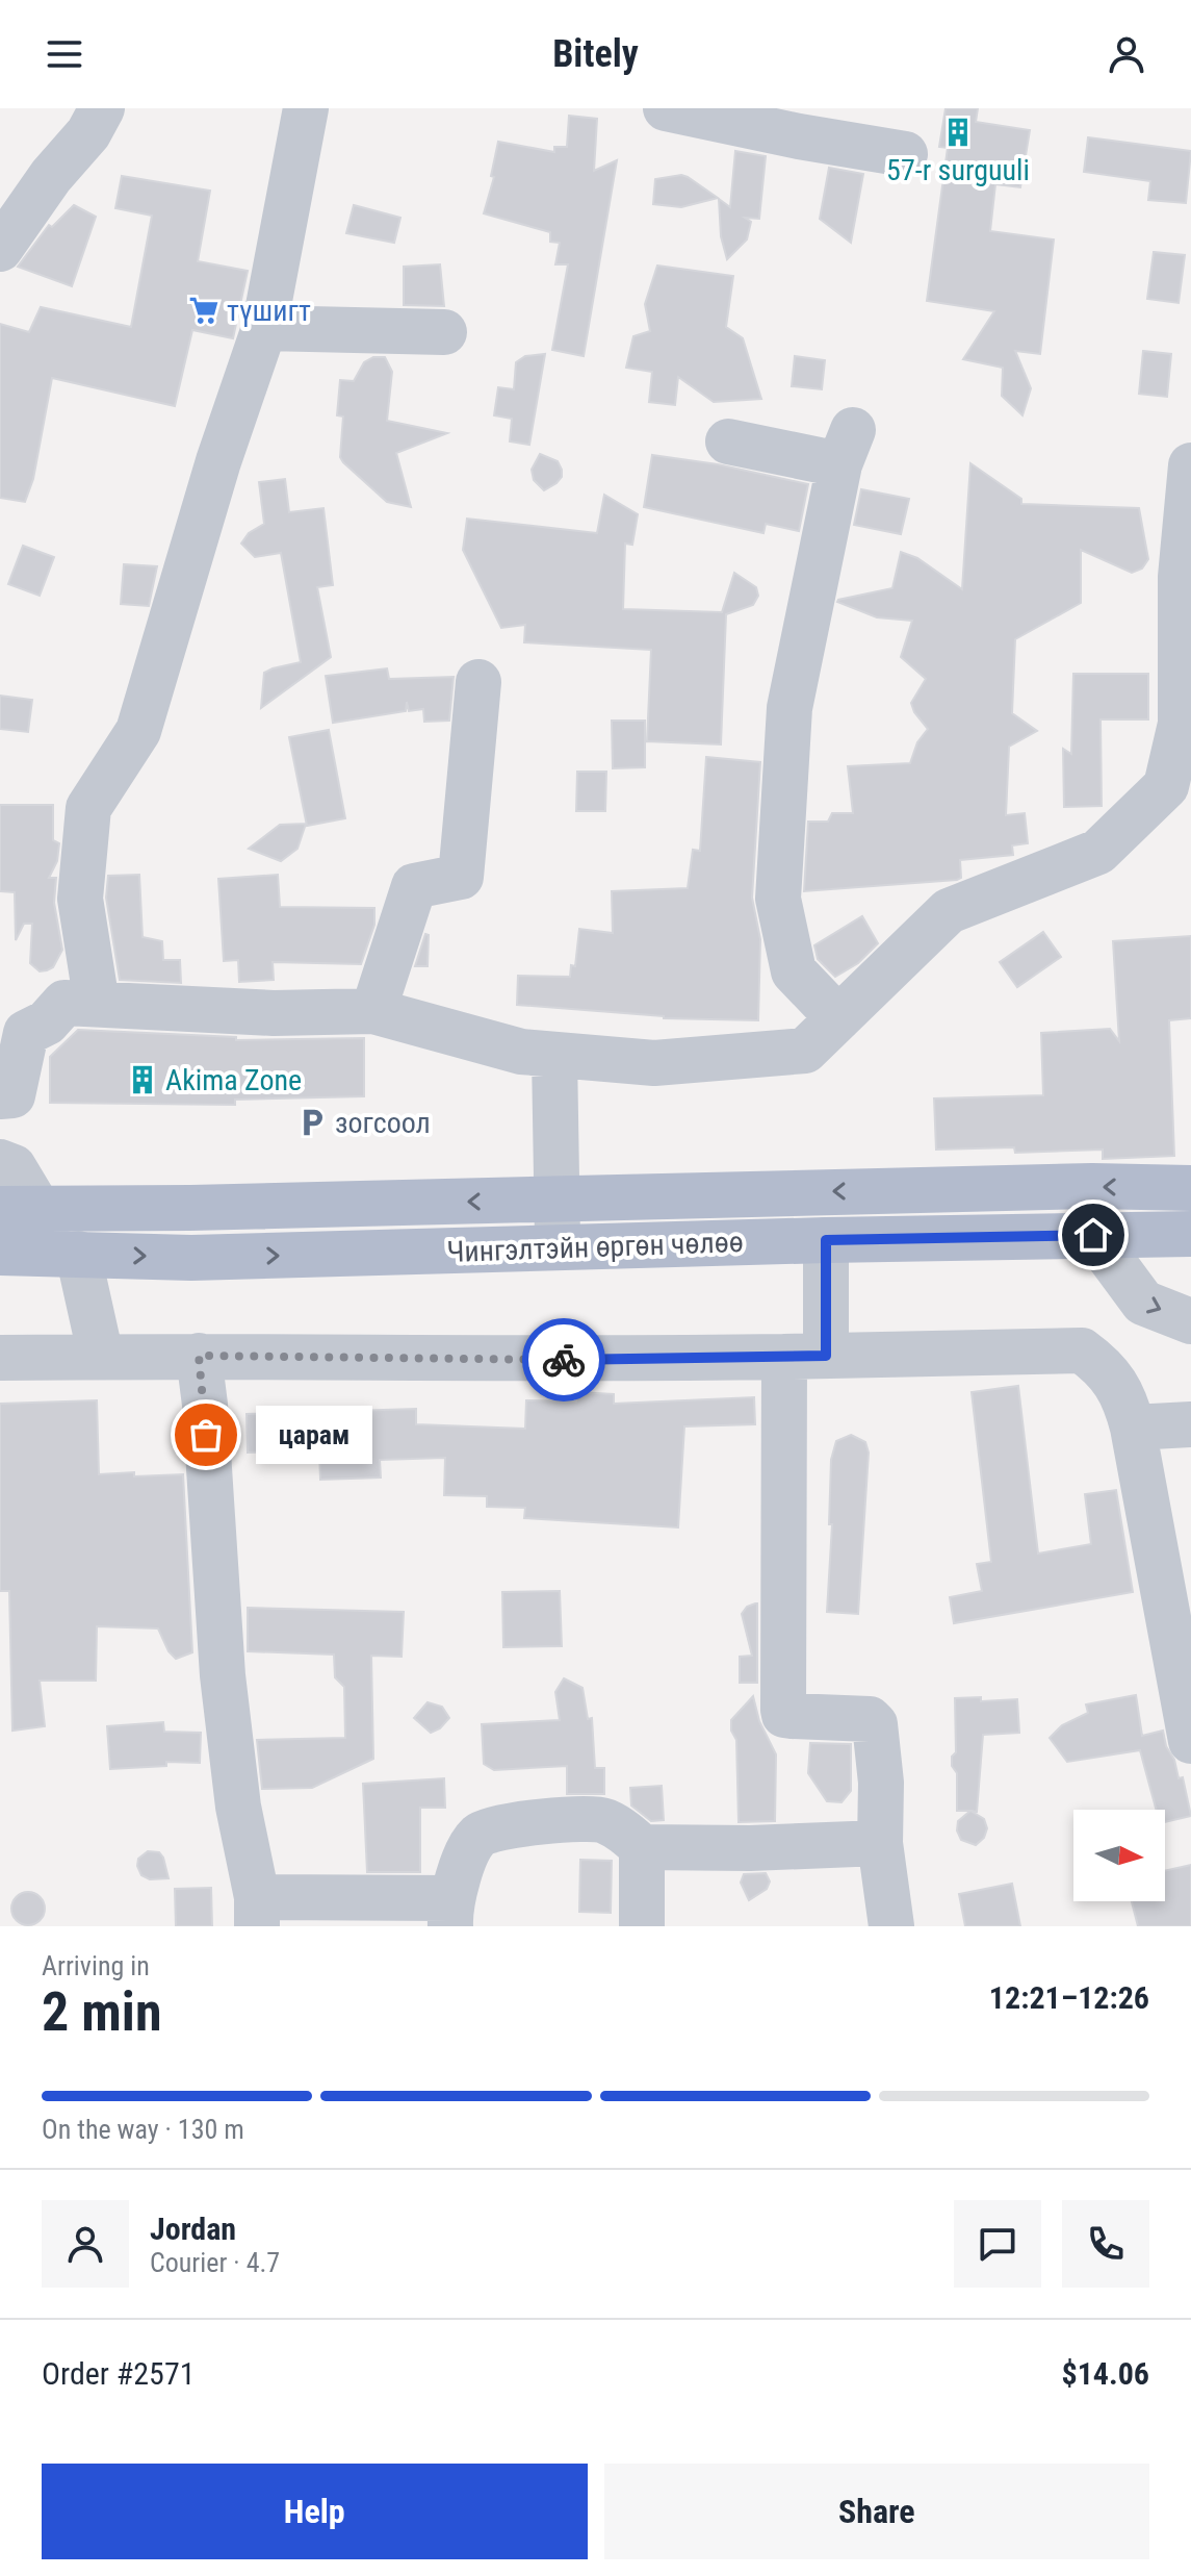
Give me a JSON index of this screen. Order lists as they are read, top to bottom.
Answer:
{
  "streets": {
    "main road": ["Чингэлтэйн өргөн чөлөө"]
  },
  "places": {
    "building": ["57-r surguuli", "Akima Zone"],
    "supermarket": ["түшигт"],
    "parking": ["зогсоол"],
    "other": ["царам"]
  },
  "north": "right",
  "page": {
    "header": "Bitely",
    "bubble": "царам",
    "heading": ["2 min", "Arriving in", "12:21–12:26"],
    "panel": [
      "Jordan",
      "Courier · 4.7",
      "Order #2571",
      "$14.06"
    ],
    "bar": "On the way · 130 m",
    "buttons": ["Help", "Share"]
  }
}
